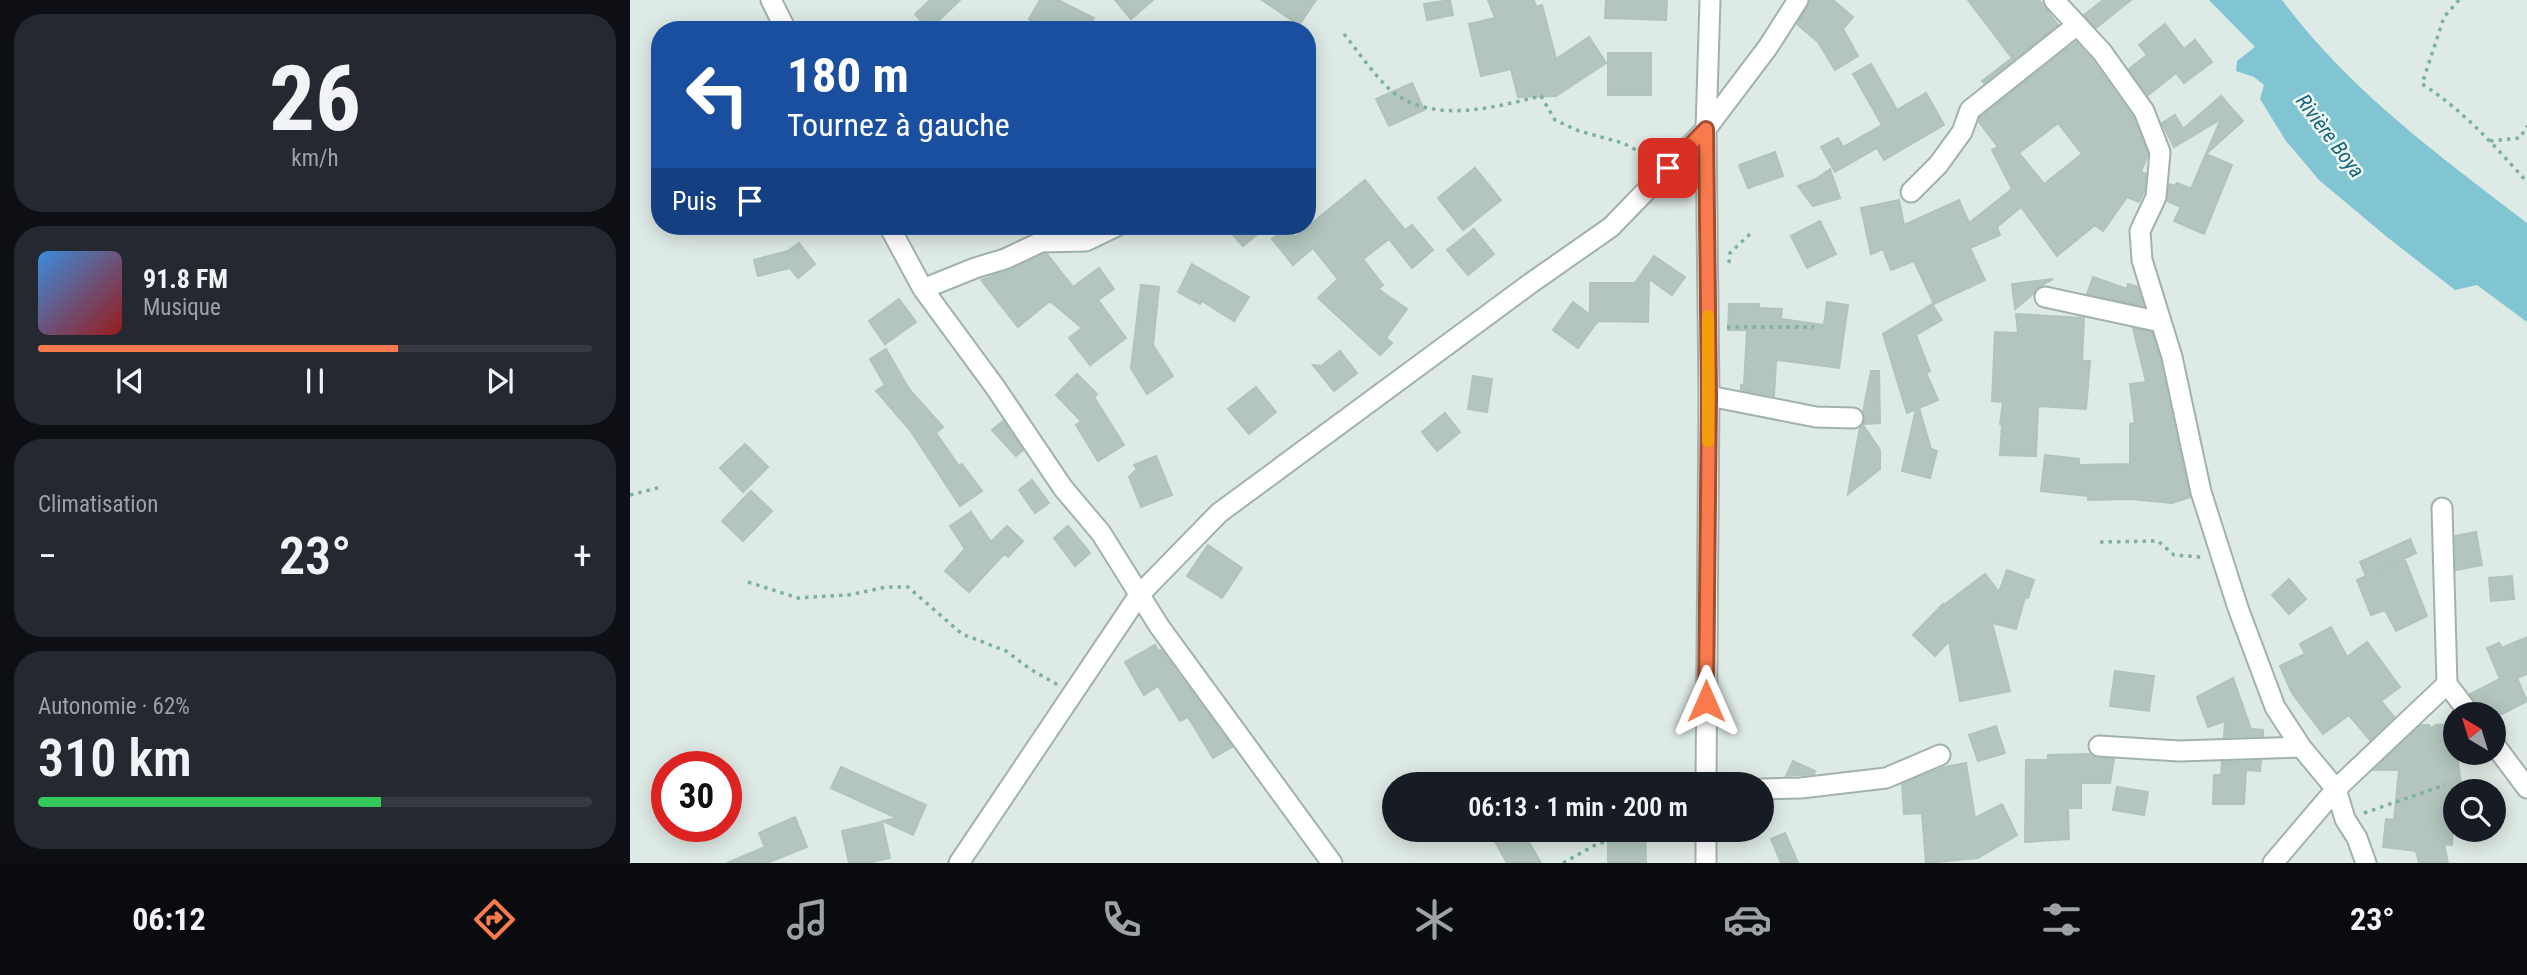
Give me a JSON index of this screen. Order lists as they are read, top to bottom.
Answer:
{
  "water": ["Rivière Boya"],
  "north": "top left",
  "page": {
    "tile": [
      ["26", "km/h"],
      "Climatisation",
      ["Autonomie · 62%", "310 km"]
    ],
    "turn": ["180 m", "Tournez à gauche"],
    "then": "Puis",
    "song": ["91.8 FM", "Musique"],
    "heat": ["−", "23°", "+"],
    "limit": "30",
    "trip": "06:13 · 1 min · 200 m",
    "tabs": ["06:12", "23°"]
  }
}
